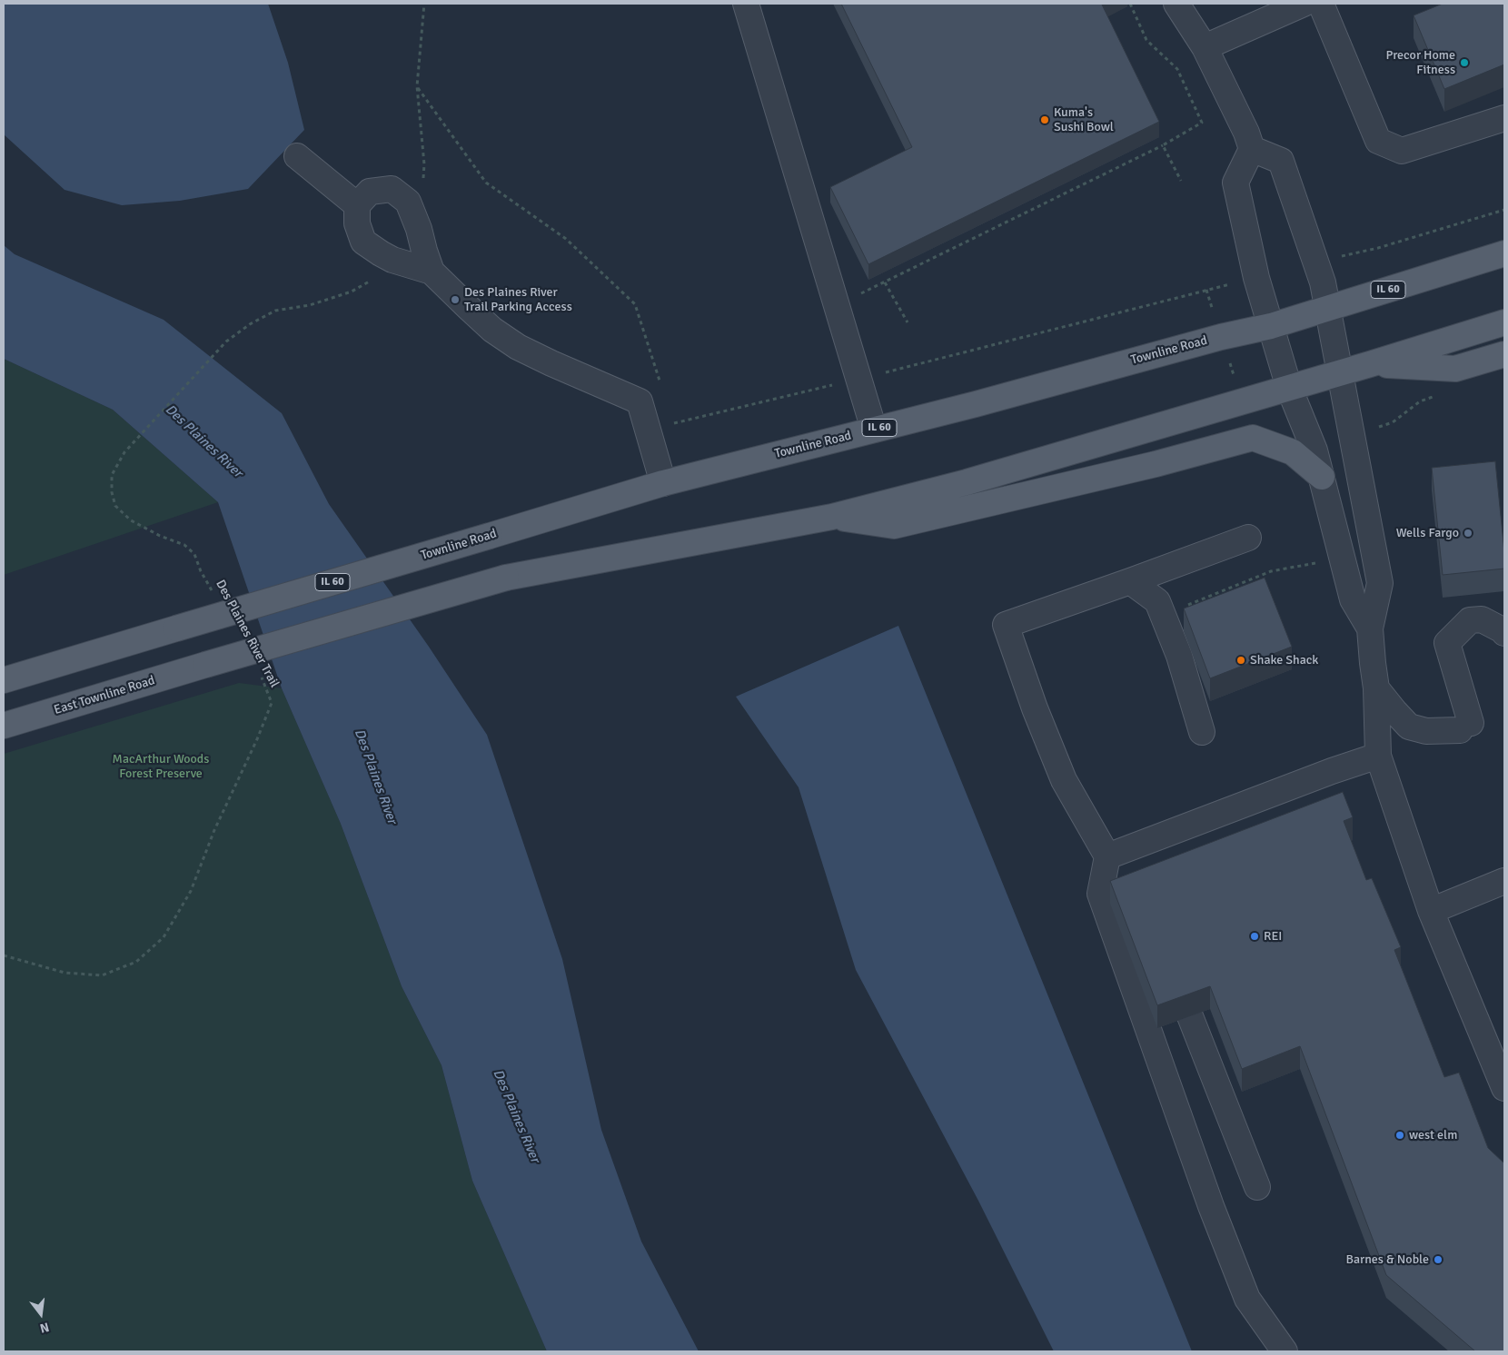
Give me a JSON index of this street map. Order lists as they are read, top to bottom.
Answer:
{
  "streets": {
    "main road": ["IL 60", "Townline Road", "East Townline Road"],
    "path": ["Des Plaines River Trail"]
  },
  "water": ["Des Plaines River"],
  "parks": ["MacArthur Woods Forest Preserve"],
  "places": [
    "Precor Home Fitness",
    "Kuma's Sushi Bowl",
    "Des Plaines River Trail Parking Access",
    "Wells Fargo",
    "Shake Shack",
    "REI",
    "west elm",
    "Barnes & Noble"
  ],
  "north": "bottom"
}
